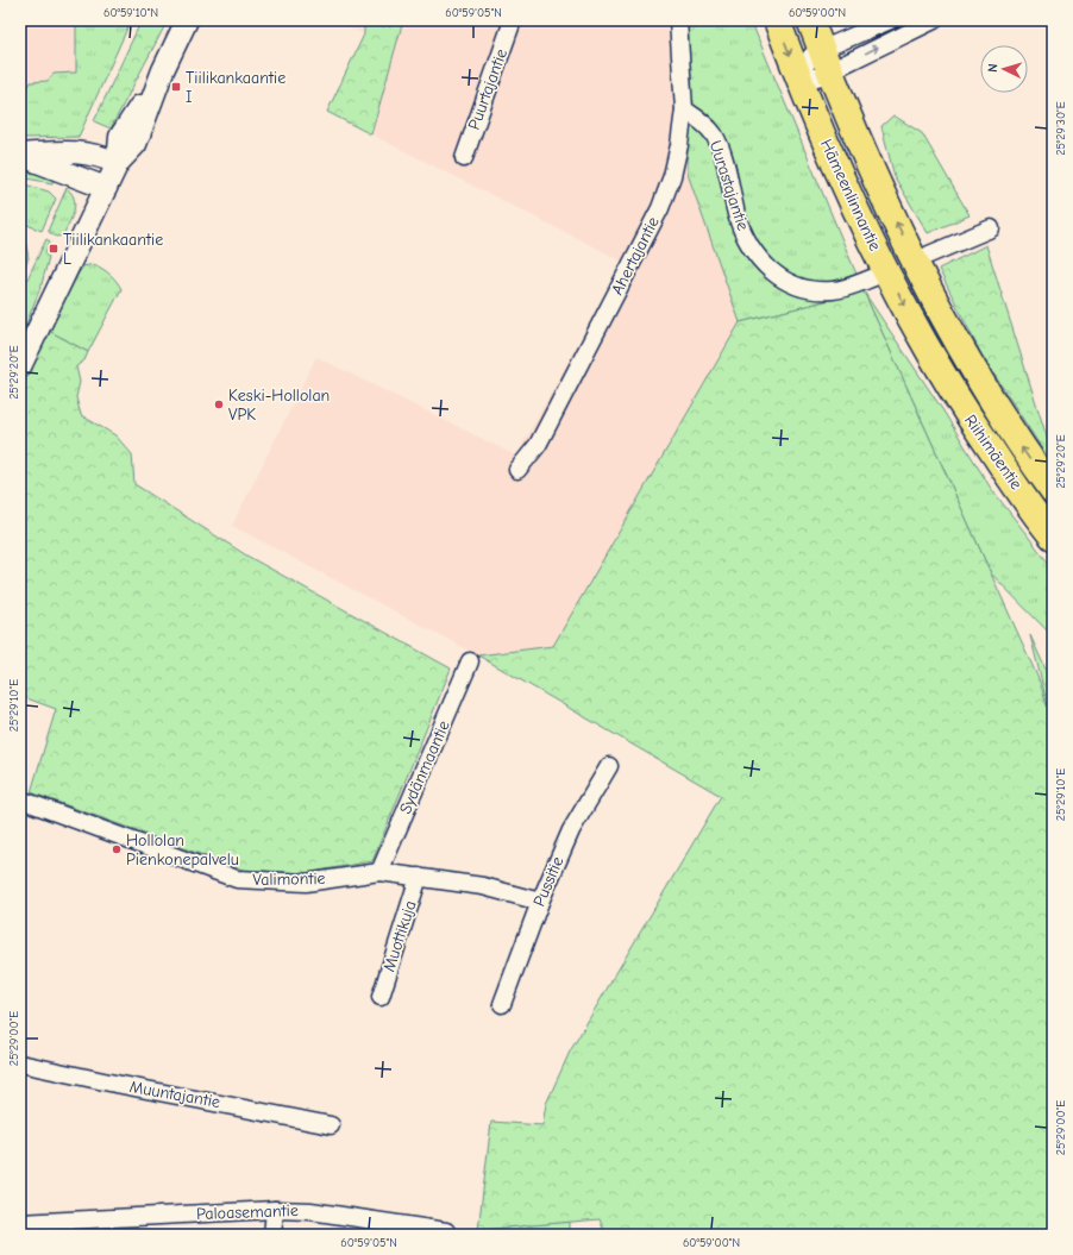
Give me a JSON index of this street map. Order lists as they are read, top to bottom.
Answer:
{
  "streets": {
    "main road": ["Hämeenlinnantie", "Riihimäentie"],
    "street": [
      "Puurtajantie",
      "Uurastajantie",
      "Ahertajantie",
      "Sydänmaantie",
      "Valimontie",
      "Pussitie",
      "Muottikuja",
      "Muuntajantie",
      "Paloasemantie"
    ]
  },
  "crossings": [
    ["Uurastajantie", "Ahertajantie"],
    ["Hämeenlinnantie", "Riihimäentie"],
    ["Sydänmaantie", "Valimontie"],
    ["Valimontie", "Pussitie"],
    ["Valimontie", "Muottikuja"]
  ],
  "places": {
    "transit": ["Tiilikankaantie I", "Tiilikankaantie L"],
    "other": ["Keski-Hollolan VPK", "Hollolan Pienkonepalvelu"]
  },
  "north": "left",
  "coordinates": [
    "60°59'10\"N",
    "60°59'05\"N",
    "60°59'00\"N",
    "25°29'30\"E",
    "25°29'20\"E",
    "25°29'10\"E",
    "25°29'00\"E"
  ]
}
